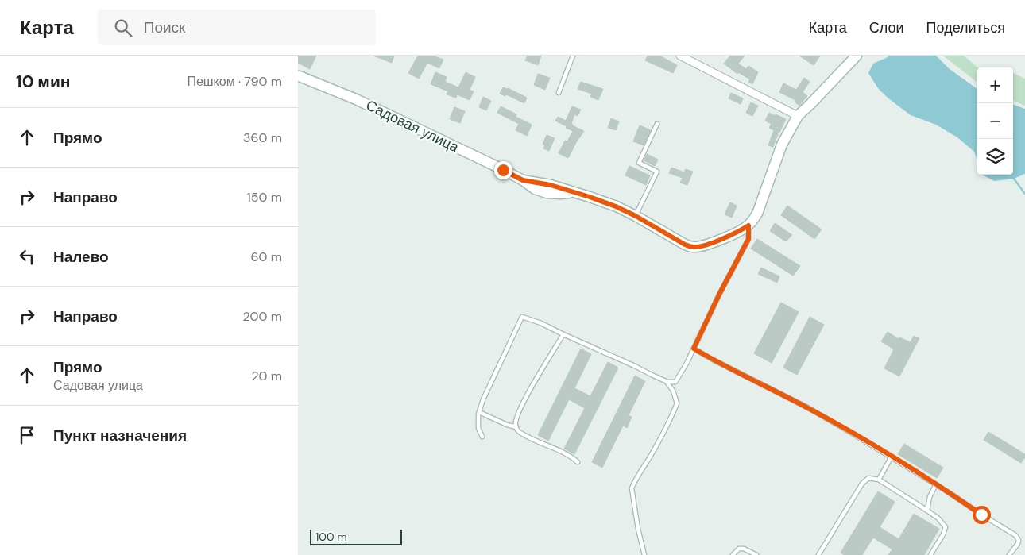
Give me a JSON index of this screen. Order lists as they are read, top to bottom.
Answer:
{
  "streets": {
    "street": ["Садовая улица"]
  },
  "scale_bar": "100 m",
  "page": {
    "header": "Карта",
    "search": "Поиск",
    "nav": ["Карта", "Слои", "Поделиться"],
    "heading": ["10 мин", "Пешком · 790 m"],
    "map_buttons": ["+", "−"],
    "list": [
      ["Прямо", "360 m"],
      ["Направо", "150 m"],
      ["Налево", "60 m"],
      ["Направо", "200 m"],
      ["Прямо", "Садовая улица", "20 m"],
      "Пункт назначения"
    ],
    "scale": "100 m"
  }
}
